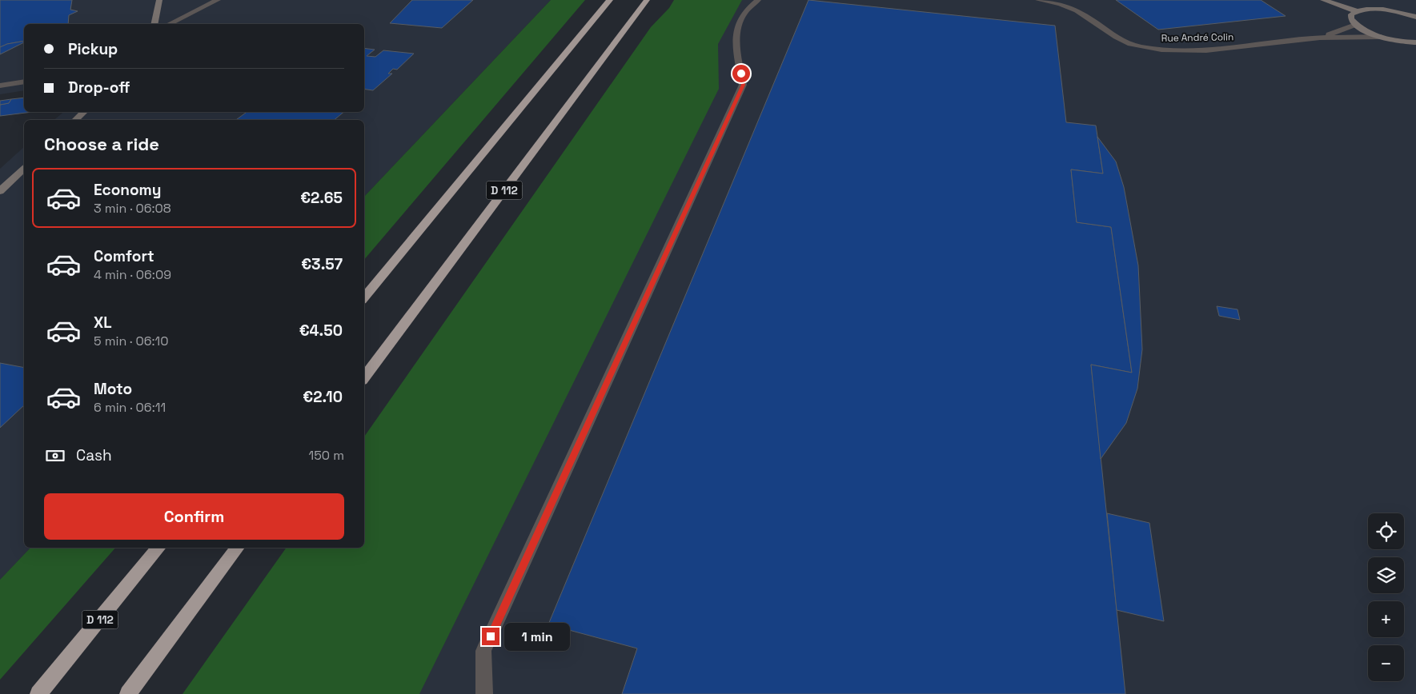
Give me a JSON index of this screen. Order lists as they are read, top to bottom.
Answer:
{
  "streets": {
    "highway": ["D 112"],
    "street": ["Rue André Colin"]
  },
  "page": {
    "banner": ["Pickup", "Drop-off"],
    "heading": "Choose a ride",
    "list": [
      {
        "name": "Economy",
        "note": "3 min · 06:08",
        "value": "€2.65"
      },
      {
        "name": "Comfort",
        "note": "4 min · 06:09",
        "value": "€3.57"
      },
      {
        "name": "XL",
        "note": "5 min · 06:10",
        "value": "€4.50"
      },
      {
        "name": "Moto",
        "note": "6 min · 06:11",
        "value": "€2.10"
      }
    ],
    "pay": ["Cash", "150 m"],
    "buttons": "Confirm",
    "map_buttons": ["+", "−"],
    "bubble": "1 min"
  }
}
